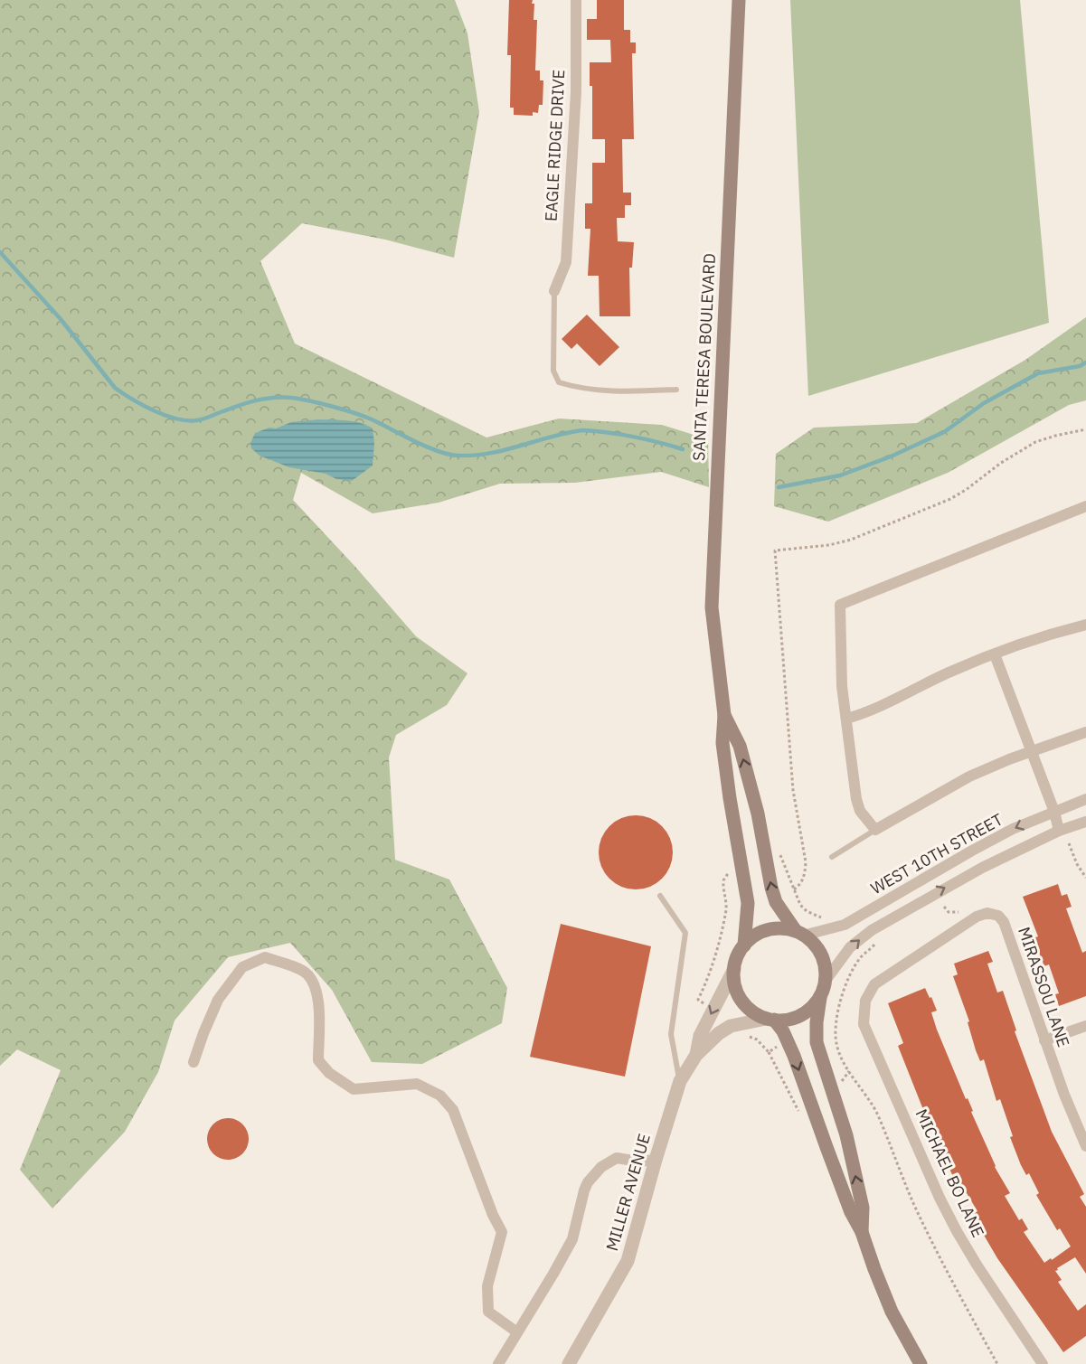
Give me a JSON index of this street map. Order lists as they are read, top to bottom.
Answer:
{
  "streets": {
    "main road": ["SANTA TERESA BOULEVARD"],
    "street": [
      "EAGLE RIDGE DRIVE",
      "WEST 10TH STREET",
      "MIRASSOU LANE",
      "MICHAEL BO LANE",
      "MILLER AVENUE"
    ]
  },
  "crossings": [
    ["SANTA TERESA BOULEVARD", "WEST 10TH STREET"],
    ["SANTA TERESA BOULEVARD", "MILLER AVENUE"],
    ["WEST 10TH STREET", "MILLER AVENUE"],
    ["MIRASSOU LANE", "MICHAEL BO LANE"]
  ]
}
